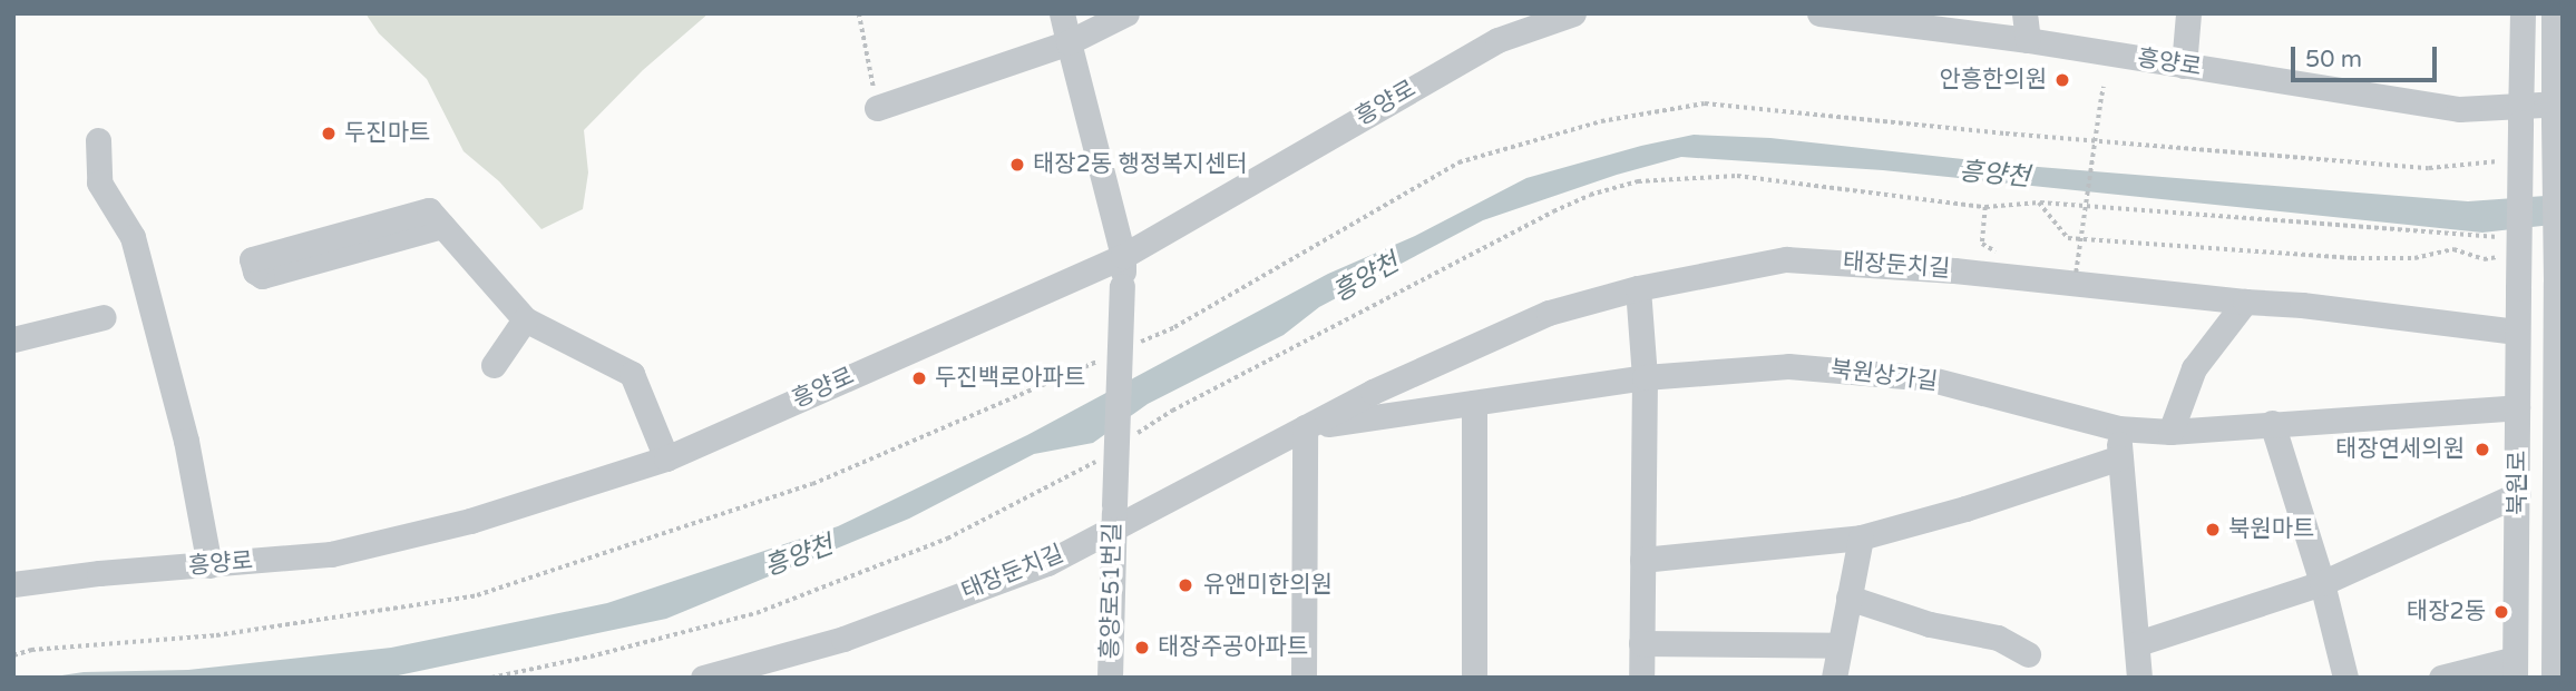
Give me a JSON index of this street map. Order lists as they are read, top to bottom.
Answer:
{
  "streets": {
    "street": [
      "흥양로",
      "태장둔치길",
      "북원상가길",
      "북원로",
      "흥양로51번길"
    ]
  },
  "crossings": [
    ["흥양로", "북원로"],
    ["흥양로", "흥양로51번길"],
    ["태장둔치길", "북원상가길"],
    ["태장둔치길", "북원로"],
    ["태장둔치길", "흥양로51번길"],
    ["북원상가길", "북원로"]
  ],
  "water": ["흥양천"],
  "places": [
    "안흥한의원",
    "두진마트",
    "태장2동 행정복지센터",
    "두진백로아파트",
    "태장연세의원",
    "북원마트",
    "유앤미한의원",
    "태장2동",
    "태장주공아파트"
  ],
  "scale_bar": "50 m"
}
